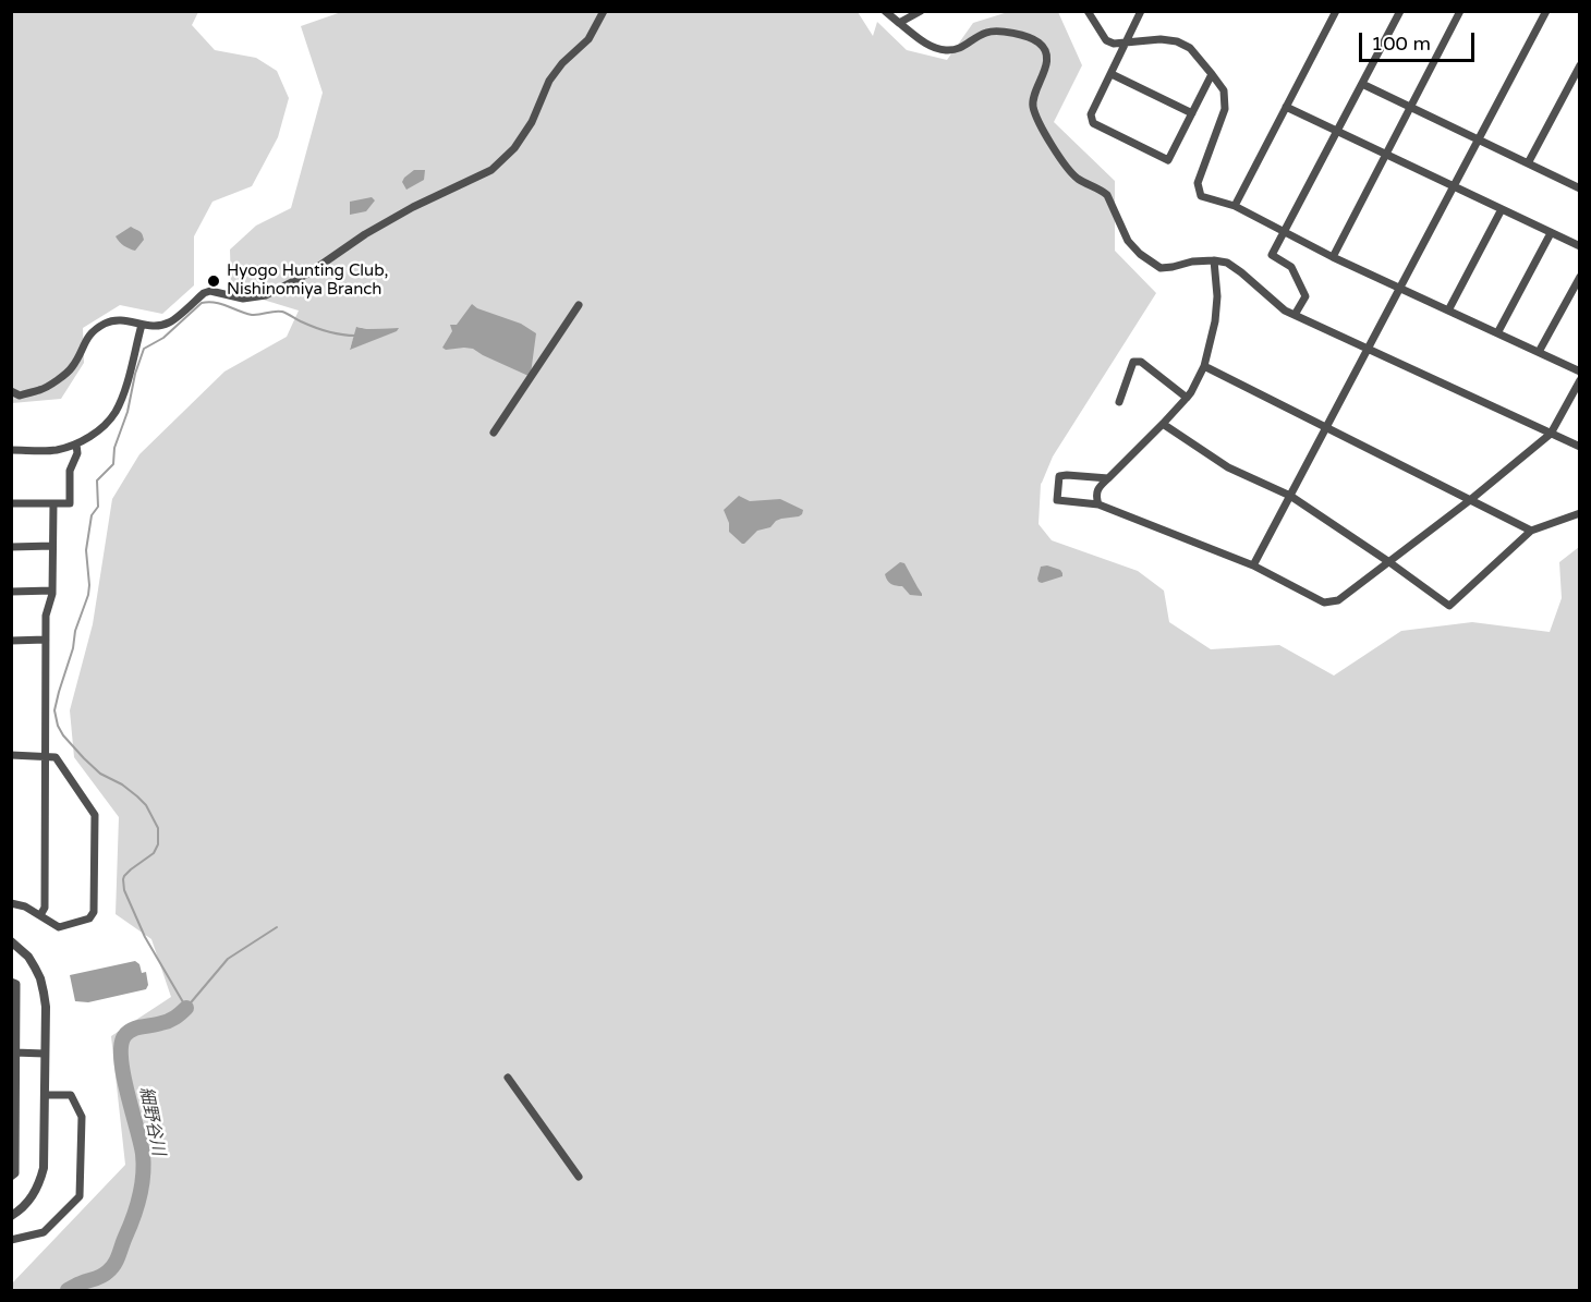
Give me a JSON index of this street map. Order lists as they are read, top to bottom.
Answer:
{
  "water": ["細野谷川"],
  "places": ["Hyogo Hunting Club, Nishinomiya Branch"],
  "scale_bar": "100 m"
}
